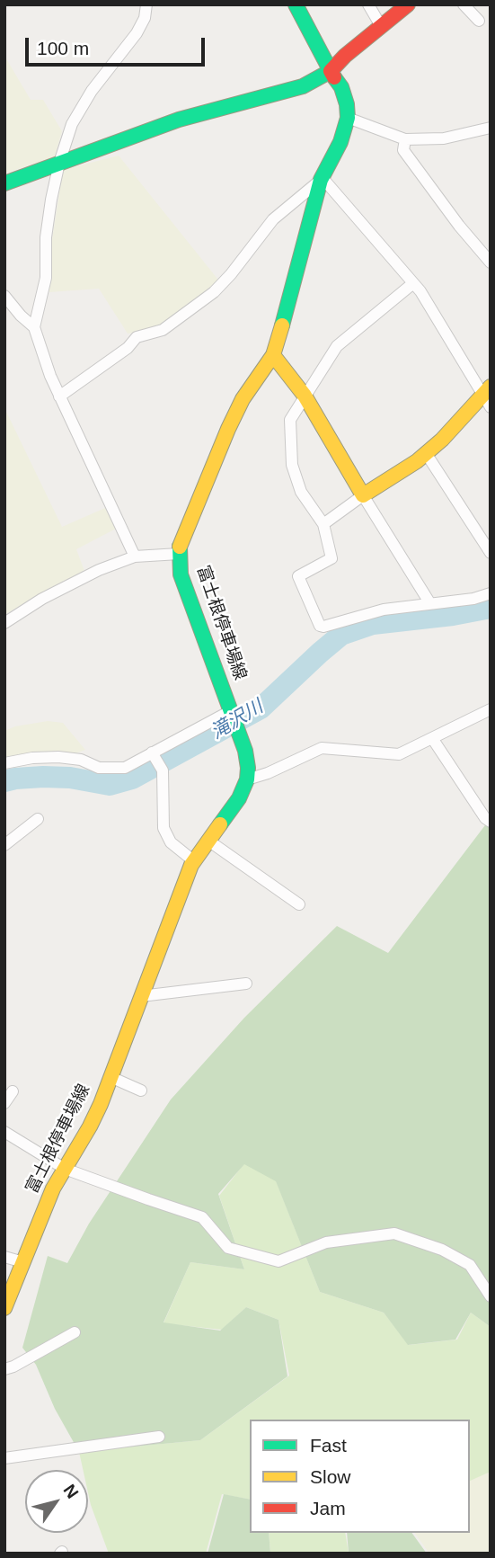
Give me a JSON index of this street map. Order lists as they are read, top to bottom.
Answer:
{
  "streets": {
    "main road": ["富士根停車場線"]
  },
  "water": ["滝沢川"],
  "legend": ["Fast", "Slow", "Jam"],
  "scale_bar": "100 m",
  "north": "top right"
}
